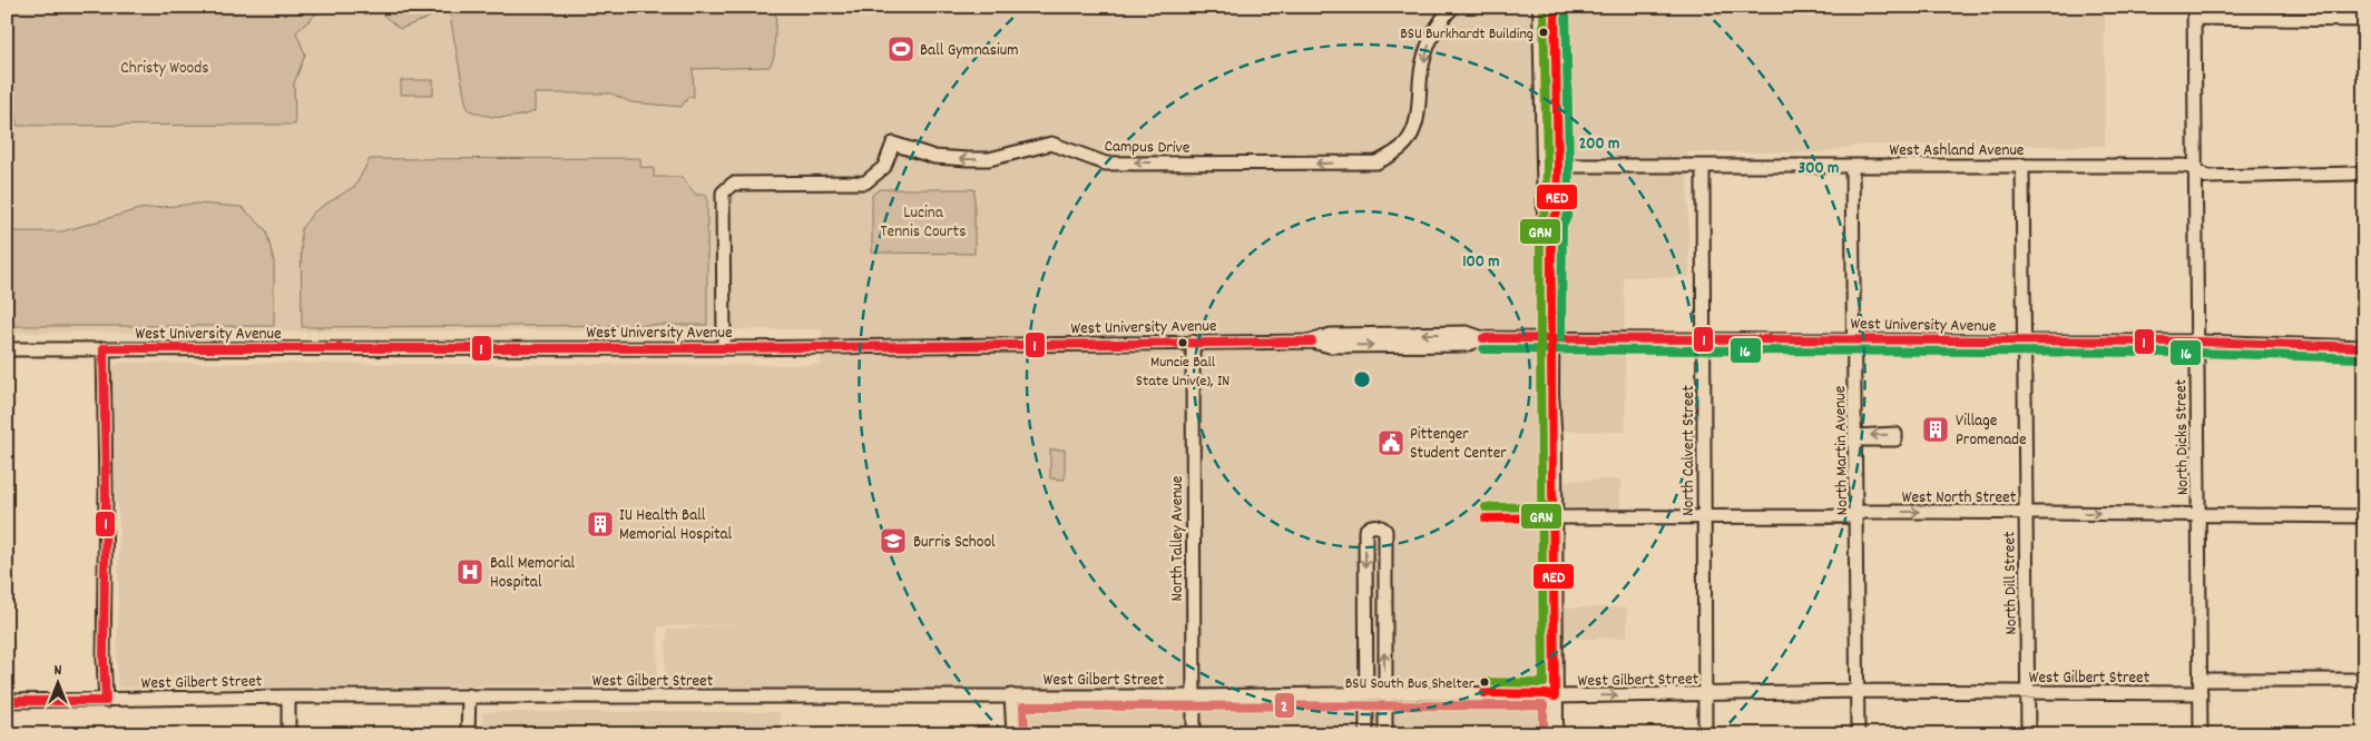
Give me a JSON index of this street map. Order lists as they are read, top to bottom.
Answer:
{
  "streets": {
    "street": [
      "Campus Drive",
      "West Ashland Avenue",
      "West University Avenue",
      "North Dicks Street",
      "North Calvert Street",
      "North Martin Avenue",
      "West North Street",
      "North Talley Avenue",
      "North Dill Street",
      "West Gilbert Street"
    ]
  },
  "crossings": [
    ["Campus Drive", "West University Avenue"],
    ["West Ashland Avenue", "North Dicks Street"],
    ["West Ashland Avenue", "North Calvert Street"],
    ["West Ashland Avenue", "North Martin Avenue"],
    ["West Ashland Avenue", "North Dill Street"],
    ["West University Avenue", "North Dicks Street"],
    ["West University Avenue", "North Calvert Street"],
    ["West University Avenue", "North Martin Avenue"],
    ["West University Avenue", "North Talley Avenue"],
    ["West University Avenue", "North Dill Street"],
    ["North Dicks Street", "West North Street"],
    ["North Dicks Street", "West Gilbert Street"],
    ["North Calvert Street", "West North Street"],
    ["North Calvert Street", "West Gilbert Street"],
    ["North Martin Avenue", "West North Street"],
    ["North Martin Avenue", "West Gilbert Street"],
    ["West North Street", "North Dill Street"],
    ["North Talley Avenue", "West Gilbert Street"],
    ["North Dill Street", "West Gilbert Street"]
  ],
  "one_way": ["West North Street"],
  "parks": ["Christy Woods", "Lucina Tennis Courts"],
  "places": {
    "other": ["BSU Burkhardt Building", "Muncie Ball State Univ(e), IN", "BSU South Bus Shelter"],
    "sports": ["Ball Gymnasium"],
    "building": ["Village Promenade", "IU Health Ball Memorial Hospital"],
    "public building": ["Pittenger Student Center"],
    "school or university": ["Burris School"],
    "hospital": ["Ball Memorial Hospital"]
  },
  "lines": [
    "transit line 16",
    "transit line RED",
    "transit line GRN",
    "transit line 1",
    "transit line 2"
  ],
  "north": "top",
  "rings": ["200 m", "300 m", "100 m"]
}
